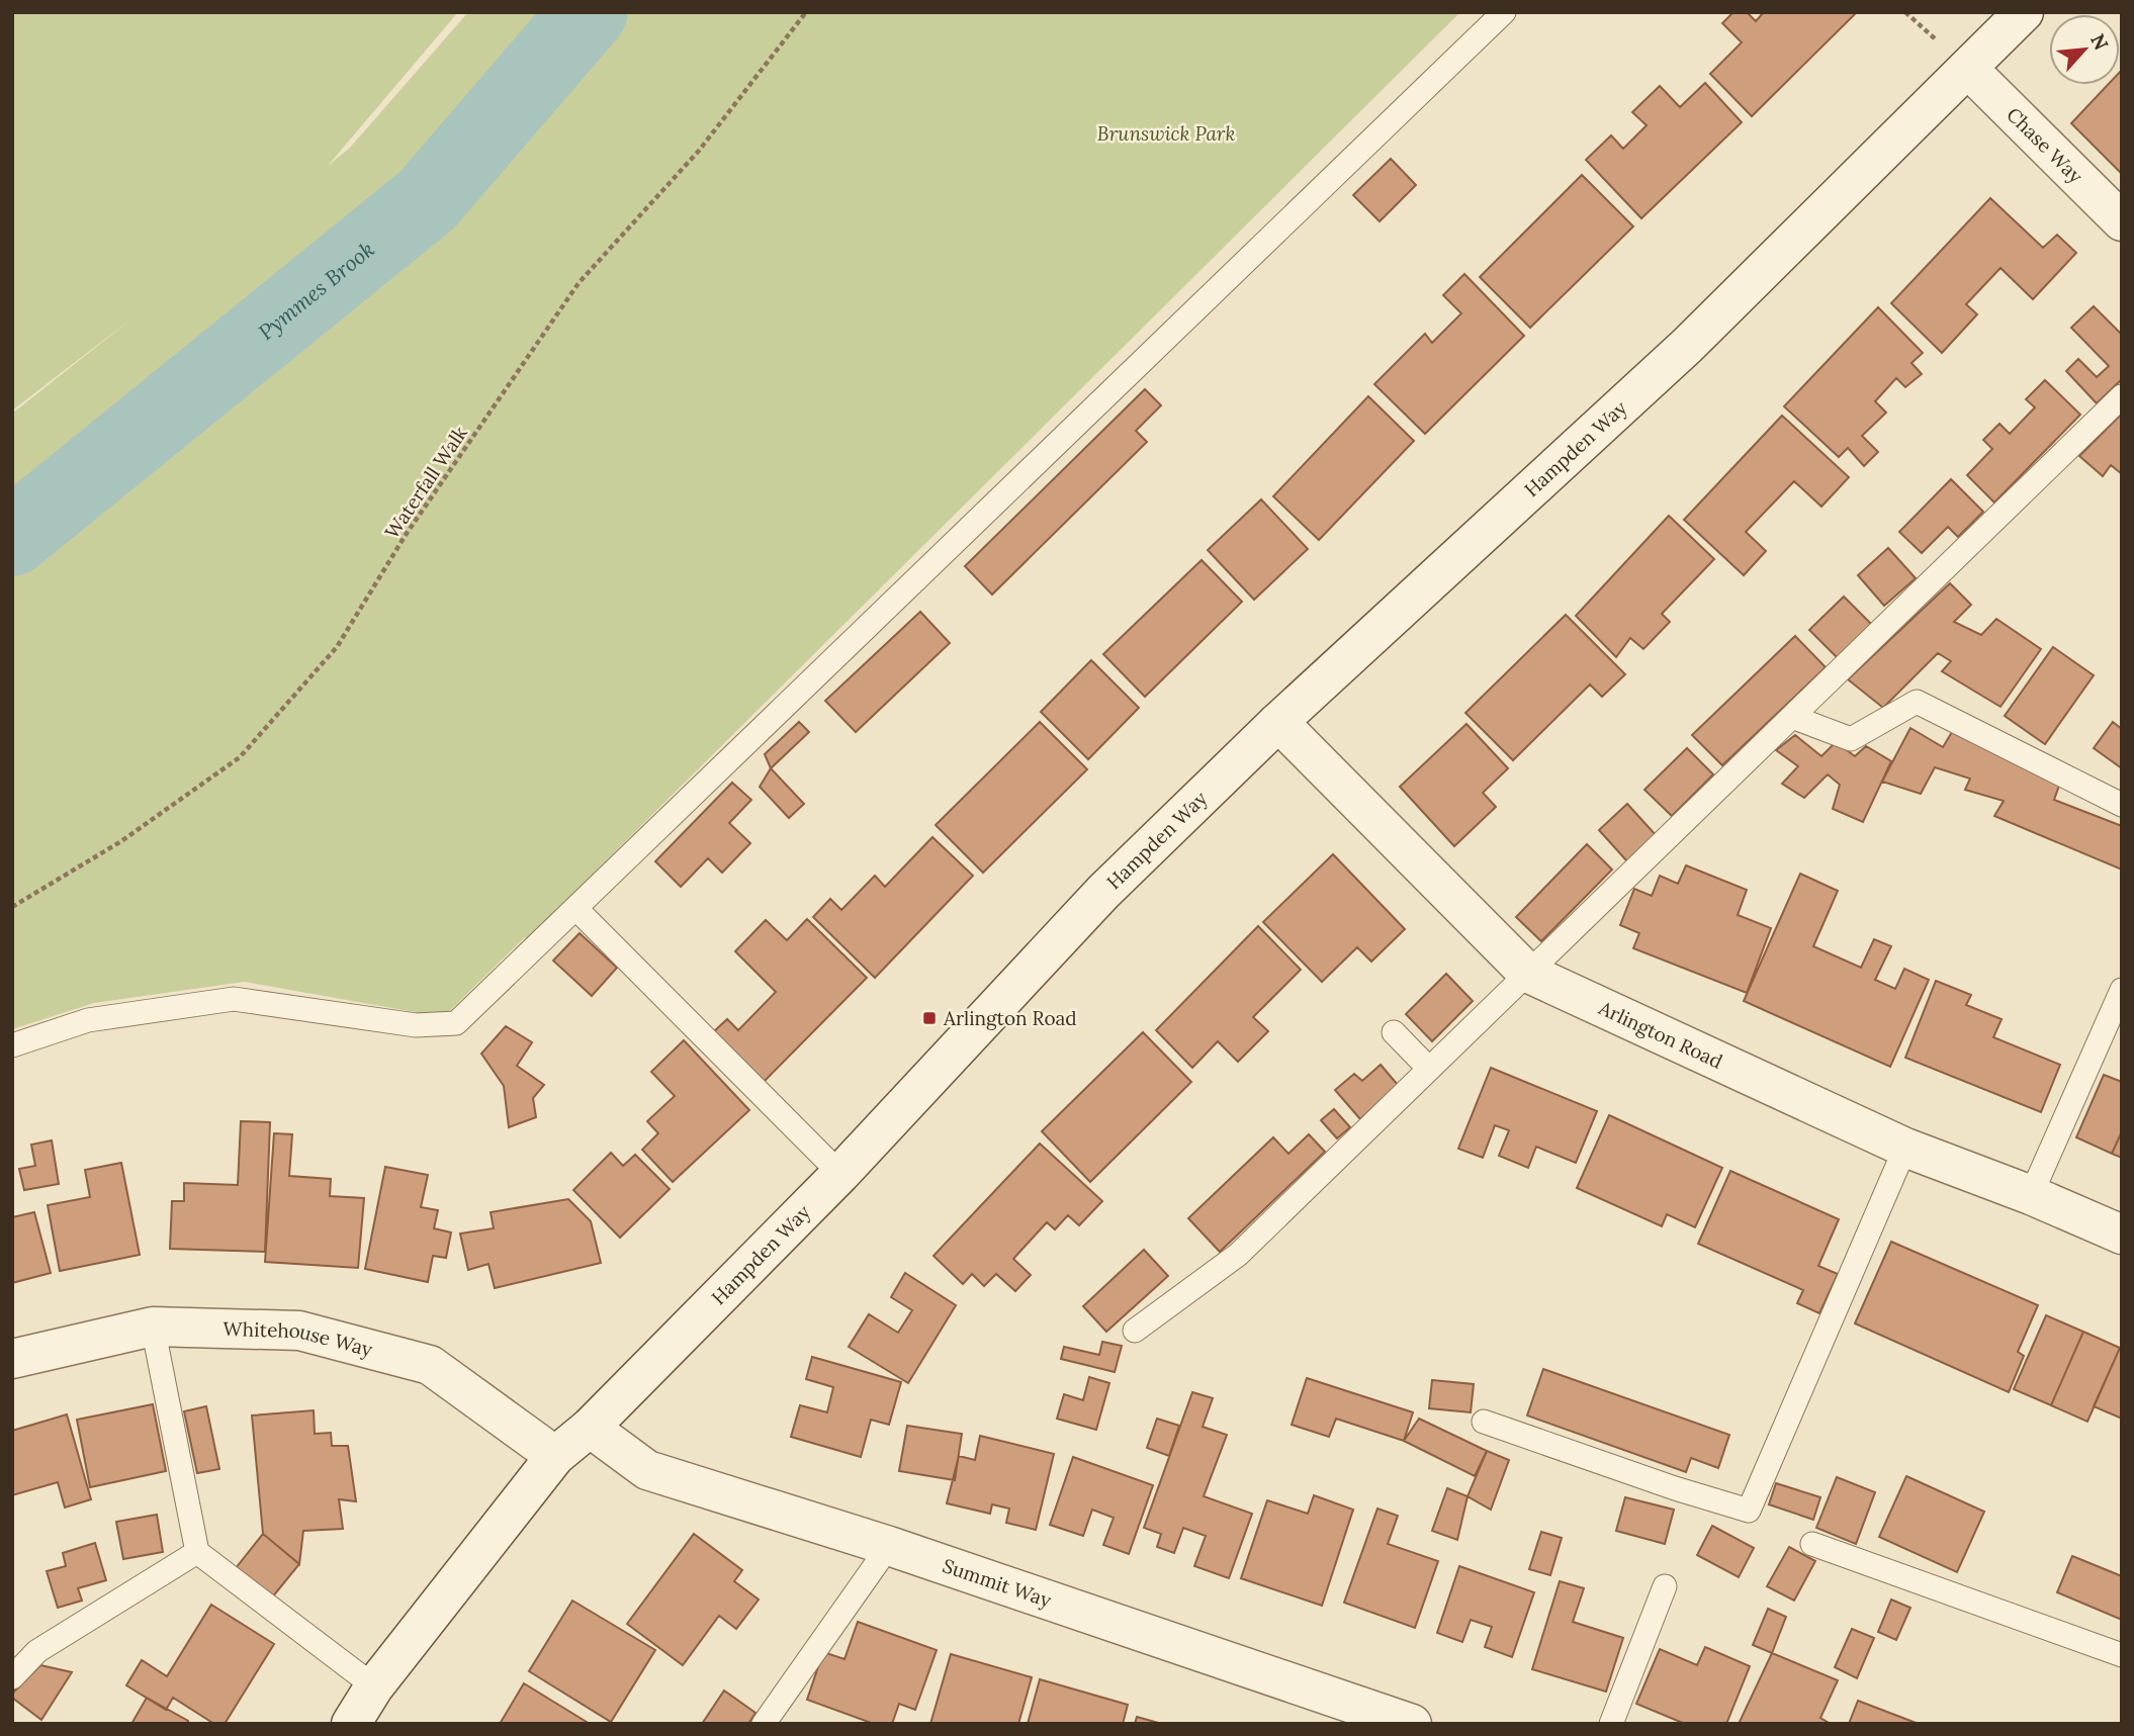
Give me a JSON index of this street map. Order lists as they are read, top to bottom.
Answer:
{
  "streets": {
    "street": [
      "Chase Way",
      "Hampden Way",
      "Arlington Road",
      "Whitehouse Way",
      "Summit Way"
    ],
    "path": ["Waterfall Walk"]
  },
  "crossings": [
    ["Chase Way", "Hampden Way"],
    ["Hampden Way", "Arlington Road"],
    ["Hampden Way", "Whitehouse Way"],
    ["Hampden Way", "Summit Way"]
  ],
  "water": ["Pymmes Brook"],
  "parks": ["Brunswick Park"],
  "places": {
    "transit": ["Arlington Road"]
  },
  "north": "top right"
}
